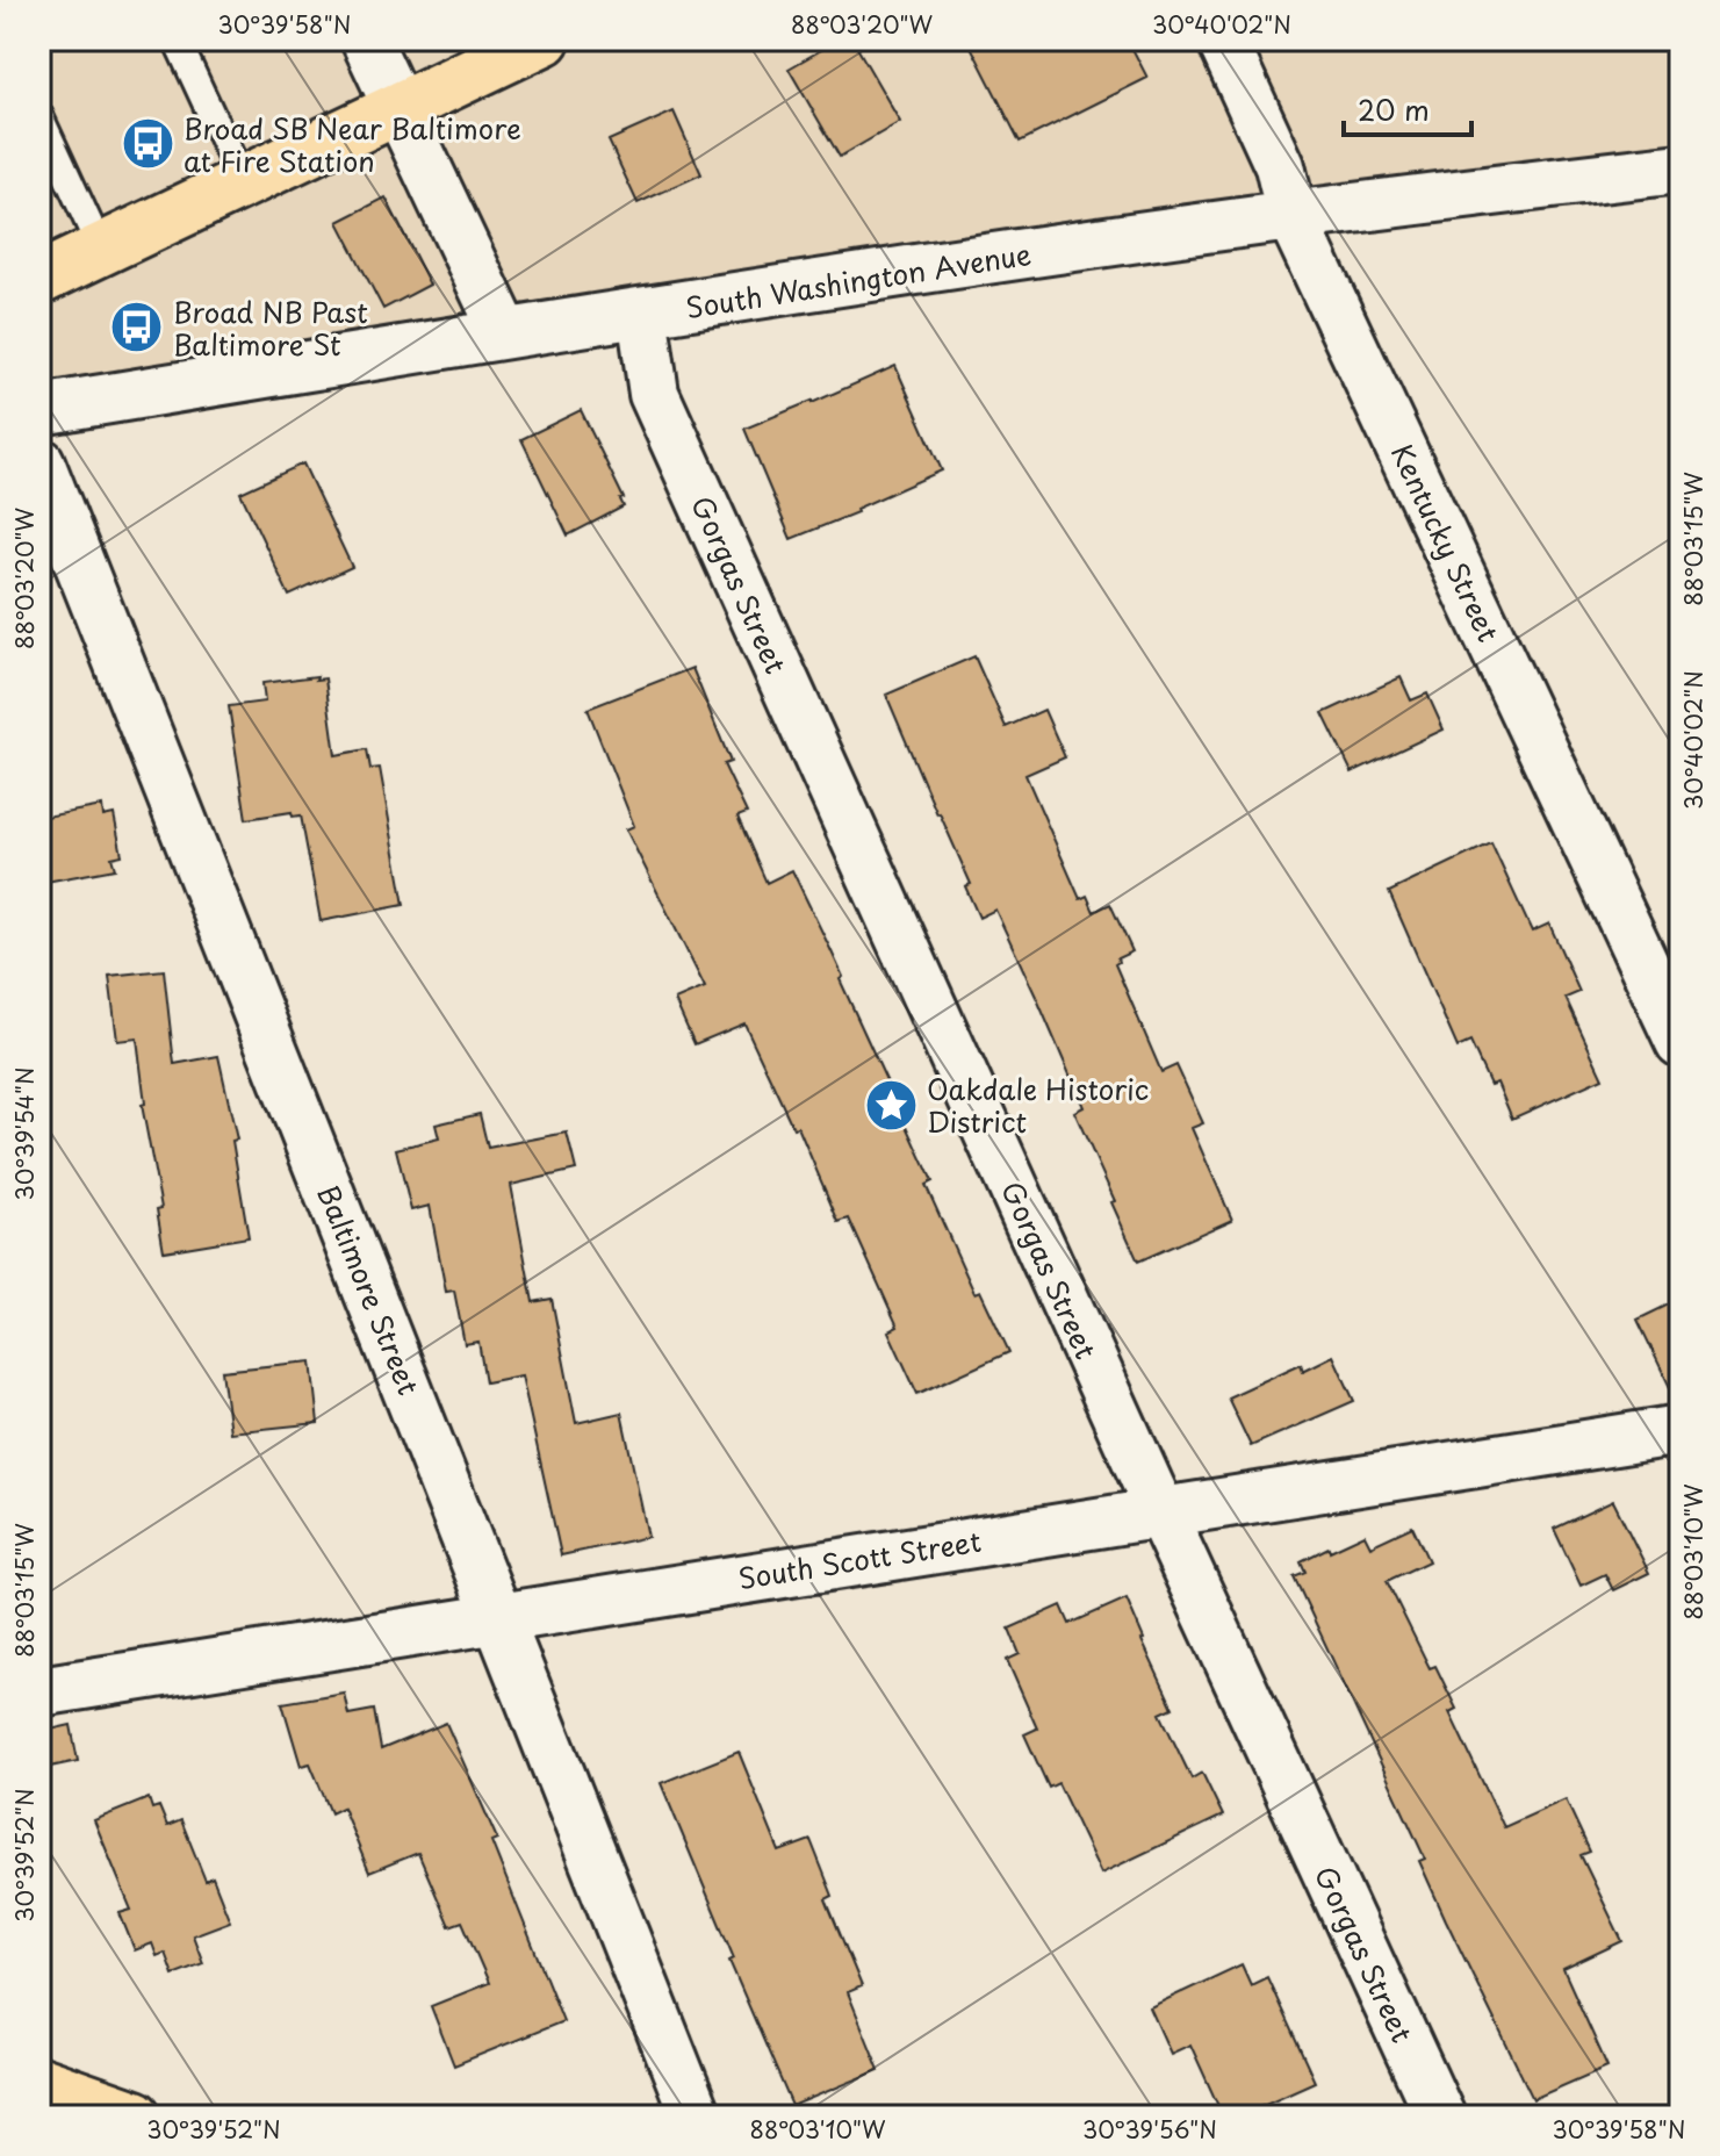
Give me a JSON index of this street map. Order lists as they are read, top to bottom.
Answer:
{
  "streets": {
    "street": [
      "South Washington Avenue",
      "Kentucky Street",
      "Gorgas Street",
      "Baltimore Street",
      "South Scott Street"
    ]
  },
  "crossings": [
    ["South Washington Avenue", "Kentucky Street"],
    ["South Washington Avenue", "Gorgas Street"],
    ["Gorgas Street", "South Scott Street"],
    ["Baltimore Street", "South Scott Street"]
  ],
  "places": {
    "bus stop": ["Broad SB Near Baltimore at Fire Station", "Broad NB Past Baltimore St"],
    "place": ["Oakdale Historic District"]
  },
  "scale_bar": "20 m",
  "coordinates": [
    "30°39'58\"N",
    "88°03'20\"W",
    "30°40'02\"N",
    "88°03'15\"W",
    "30°39'54\"N",
    "88°03'10\"W",
    "30°39'52\"N",
    "30°39'56\"N"
  ]
}
